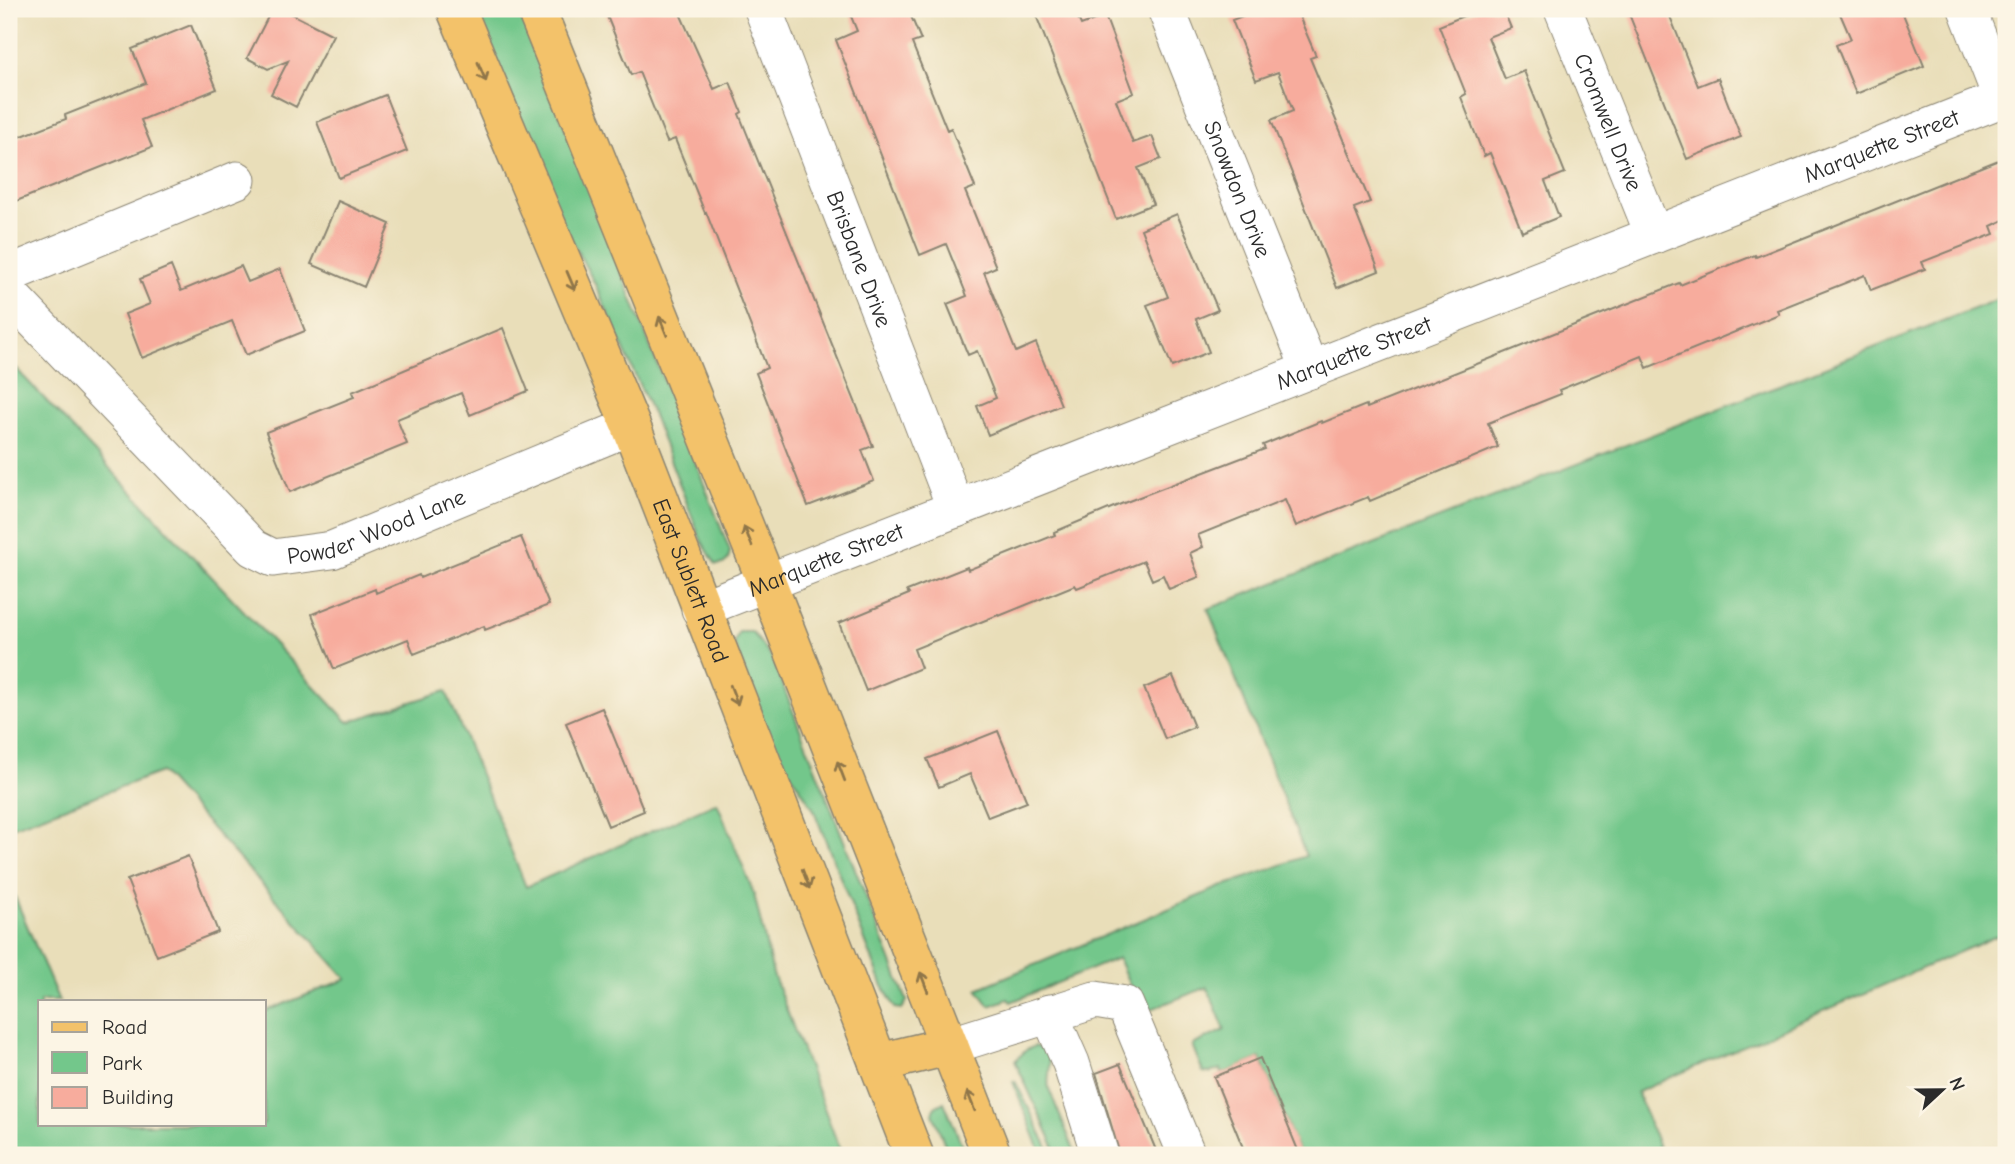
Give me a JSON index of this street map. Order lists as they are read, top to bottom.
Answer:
{
  "streets": {
    "main road": ["East Sublett Road"],
    "street": [
      "Cromwell Drive",
      "Marquette Street",
      "Snowdon Drive",
      "Brisbane Drive",
      "Powder Wood Lane"
    ]
  },
  "crossings": [
    ["Cromwell Drive", "Marquette Street"],
    ["Marquette Street", "Snowdon Drive"],
    ["Marquette Street", "Brisbane Drive"],
    ["Marquette Street", "East Sublett Road"],
    ["Powder Wood Lane", "East Sublett Road"]
  ],
  "legend": ["Road", "Park", "Building"],
  "north": "right"
}
